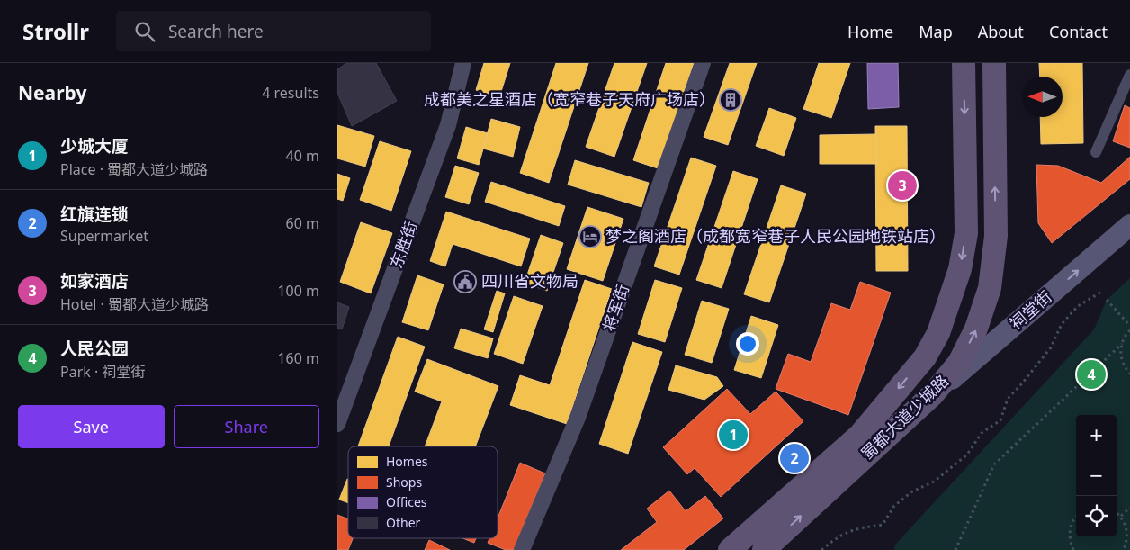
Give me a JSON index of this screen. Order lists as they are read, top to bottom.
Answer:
{
  "streets": {
    "main road": ["祠堂街", "蜀都大道少城路"],
    "street": ["东胜街", "将军街"]
  },
  "crossings": [
    ["祠堂街", "蜀都大道少城路"]
  ],
  "one_way": ["祠堂街"],
  "places": {
    "building": ["成都美之星酒店（宽窄巷子天府广场店）"],
    "hotel": ["梦之阁酒店（成都宽窄巷子人民公园地铁站店）"],
    "public building": ["四川省文物局"]
  },
  "legend": [
    "Homes",
    "Shops",
    "Offices",
    "Other"
  ],
  "north": "left",
  "page": {
    "header": "Strollr",
    "search": "Search here",
    "nav": [
      "Home",
      "Map",
      "About",
      "Contact"
    ],
    "heading": ["Nearby", "4 results"],
    "list": [
      {
        "mark": "1",
        "name": "少城大厦",
        "note": "Place · 蜀都大道少城路",
        "value": "40 m"
      },
      {
        "mark": "2",
        "name": "红旗连锁",
        "note": "Supermarket",
        "value": "60 m"
      },
      {
        "mark": "3",
        "name": "如家酒店",
        "note": "Hotel · 蜀都大道少城路",
        "value": "100 m"
      },
      {
        "mark": "4",
        "name": "人民公园",
        "note": "Park · 祠堂街",
        "value": "160 m"
      }
    ],
    "pins": [
      "3",
      "4",
      "1",
      "2"
    ],
    "buttons": ["Save", "Share"],
    "map_buttons": ["+", "−"]
  }
}
